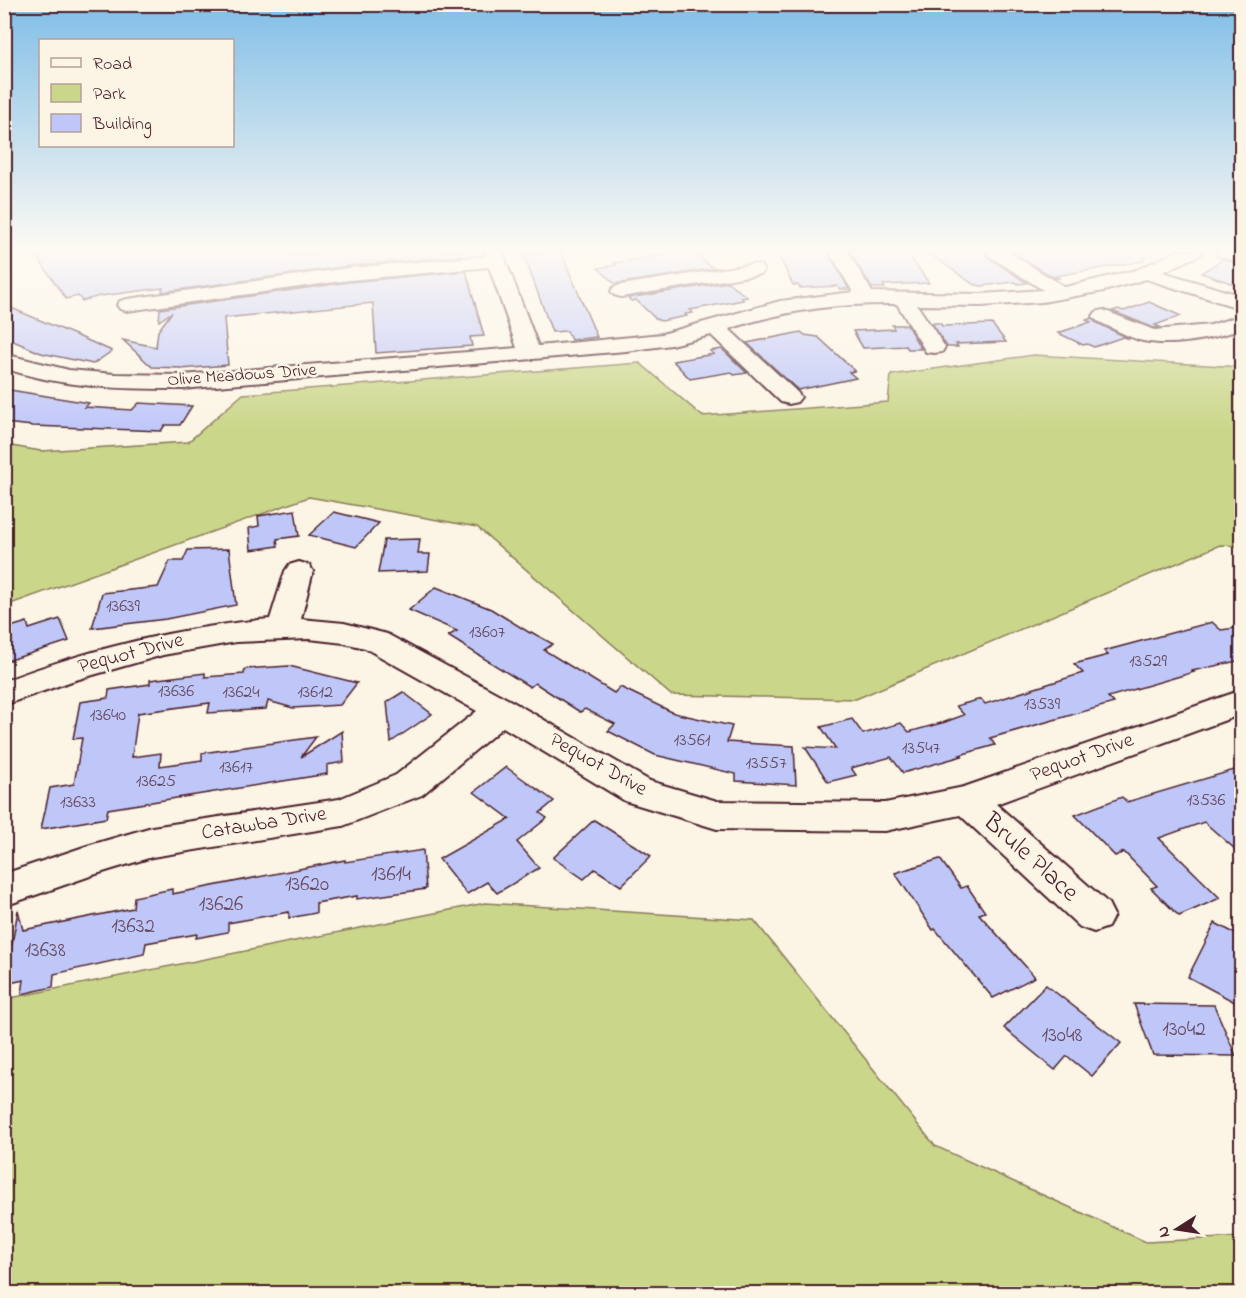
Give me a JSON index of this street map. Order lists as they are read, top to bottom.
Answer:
{
  "streets": {
    "street": [
      "Olive Meadows Drive",
      "Pequot Drive",
      "Catawba Drive",
      "Brule Place"
    ]
  },
  "crossings": [
    ["Pequot Drive", "Catawba Drive"],
    ["Pequot Drive", "Brule Place"]
  ],
  "house_numbers": [
    "13639",
    "13607",
    "13529",
    "13636",
    "13624",
    "13612",
    "13539",
    "13640",
    "13561",
    "13547",
    "13557",
    "13617",
    "13625",
    "13536",
    "13633",
    "13614",
    "13620",
    "13626",
    "13632",
    "13638",
    "13042",
    "13048"
  ],
  "legend": ["Road", "Park", "Building"],
  "north": "left"
}
